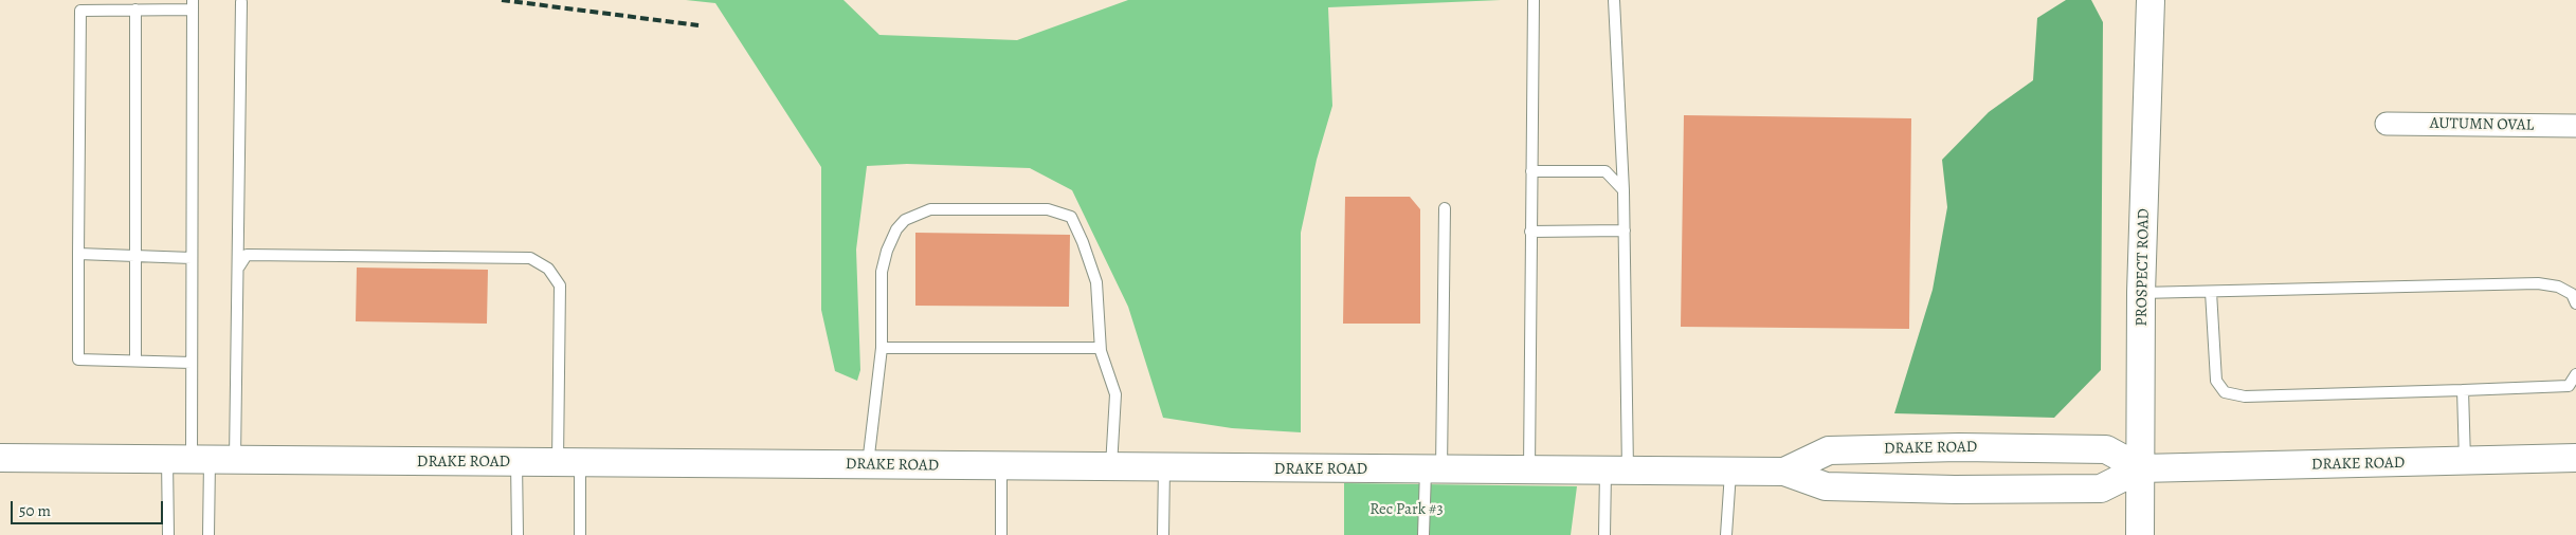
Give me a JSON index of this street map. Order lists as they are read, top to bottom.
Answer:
{
  "streets": {
    "street": ["AUTUMN OVAL", "PROSPECT ROAD", "DRAKE ROAD"]
  },
  "crossings": [
    ["PROSPECT ROAD", "DRAKE ROAD"]
  ],
  "parks": ["Rec Park #3"],
  "scale_bar": "50 m"
}
